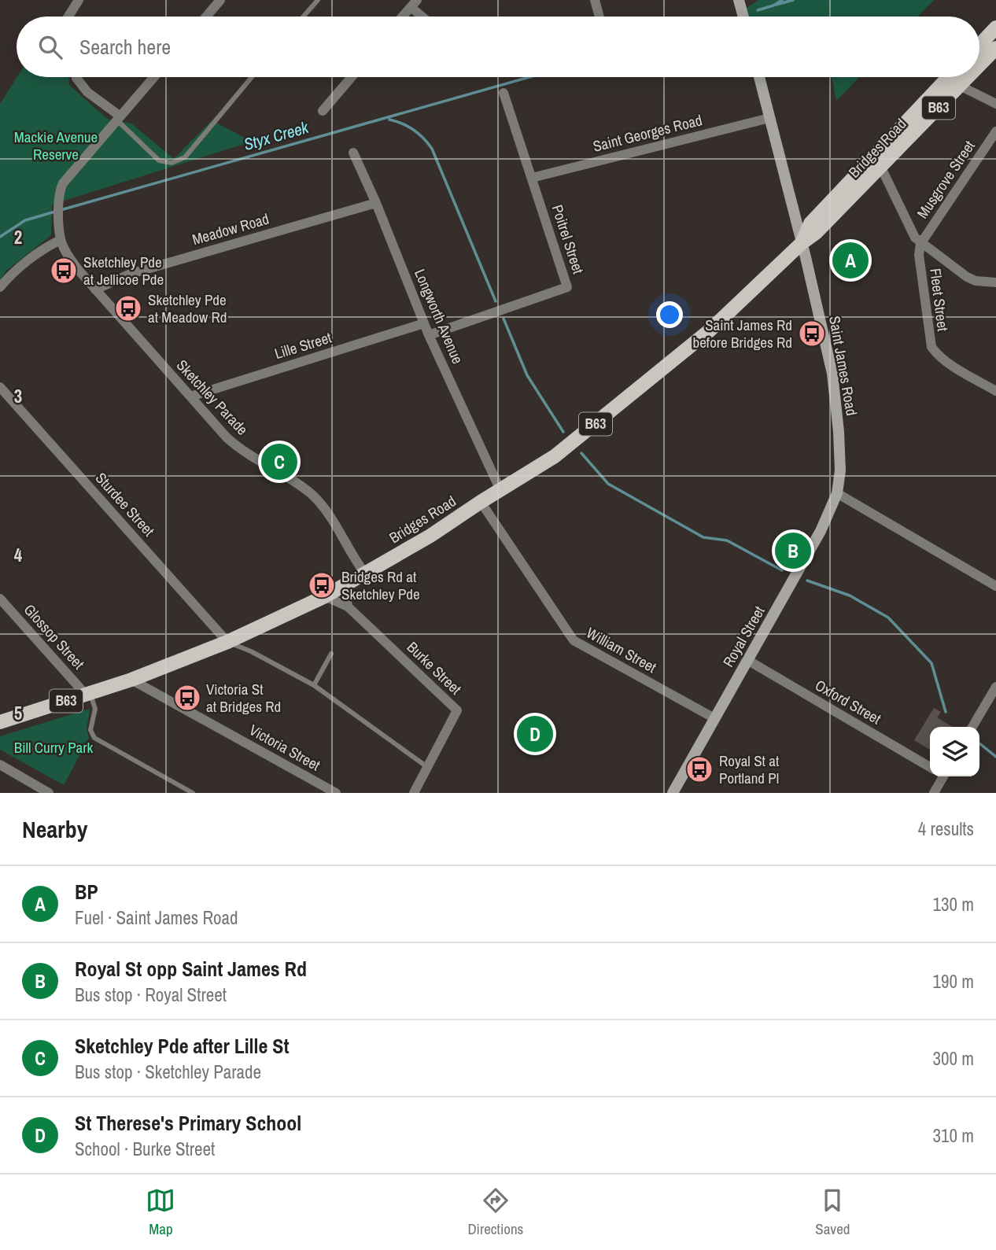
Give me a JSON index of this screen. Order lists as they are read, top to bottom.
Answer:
{
  "streets": {
    "main road": [
      "B63",
      "Bridges Road",
      "Saint James Road",
      "Royal Street"
    ],
    "street": [
      "Saint Georges Road",
      "Musgrove Street",
      "Meadow Road",
      "Poitrel Street",
      "Fleet Street",
      "Longworth Avenue",
      "Lille Street",
      "Sketchley Parade",
      "Sturdee Street",
      "Glossop Street",
      "William Street",
      "Burke Street",
      "Oxford Street",
      "Victoria Street"
    ]
  },
  "crossings": [
    ["Saint Georges Road", "Poitrel Street"],
    ["Saint Georges Road", "Saint James Road"],
    ["Bridges Road", "Longworth Avenue"],
    ["Bridges Road", "Saint James Road"],
    ["Bridges Road", "Sketchley Parade"],
    ["Bridges Road", "Sturdee Street"],
    ["Bridges Road", "Glossop Street"],
    ["Bridges Road", "William Street"],
    ["Bridges Road", "Burke Street"],
    ["Bridges Road", "Victoria Street"],
    ["Musgrove Street", "Fleet Street"],
    ["Meadow Road", "Longworth Avenue"],
    ["Meadow Road", "Sketchley Parade"],
    ["Poitrel Street", "Longworth Avenue"],
    ["Longworth Avenue", "Lille Street"],
    ["Lille Street", "Sketchley Parade"],
    ["Saint James Road", "Royal Street"],
    ["Royal Street", "William Street"],
    ["Royal Street", "Oxford Street"]
  ],
  "water": ["Styx Creek"],
  "parks": ["Mackie Avenue Reserve", "Bill Curry Park"],
  "places": {
    "bus stop": [
      "Sketchley Pde at Jellicoe Pde",
      "Sketchley Pde at Meadow Rd",
      "Saint James Rd before Bridges Rd",
      "Bridges Rd at Sketchley Pde",
      "Victoria St at Bridges Rd",
      "Royal St at Portland Pl"
    ]
  },
  "page": {
    "search": "Search here",
    "pins": [
      "A",
      "C",
      "B",
      "D"
    ],
    "heading": ["Nearby", "4 results"],
    "list": [
      {
        "mark": "A",
        "name": "BP",
        "note": "Fuel · Saint James Road",
        "value": "130 m"
      },
      {
        "mark": "B",
        "name": "Royal St opp Saint James Rd",
        "note": "Bus stop · Royal Street",
        "value": "190 m"
      },
      {
        "mark": "C",
        "name": "Sketchley Pde after Lille St",
        "note": "Bus stop · Sketchley Parade",
        "value": "300 m"
      },
      {
        "mark": "D",
        "name": "St Therese's Primary School",
        "note": "School · Burke Street",
        "value": "310 m"
      }
    ],
    "nav": ["Map", "Directions", "Saved"]
  },
  "grid": {
    "rows": [
      "2",
      "3",
      "4",
      "5"
    ]
  }
}
